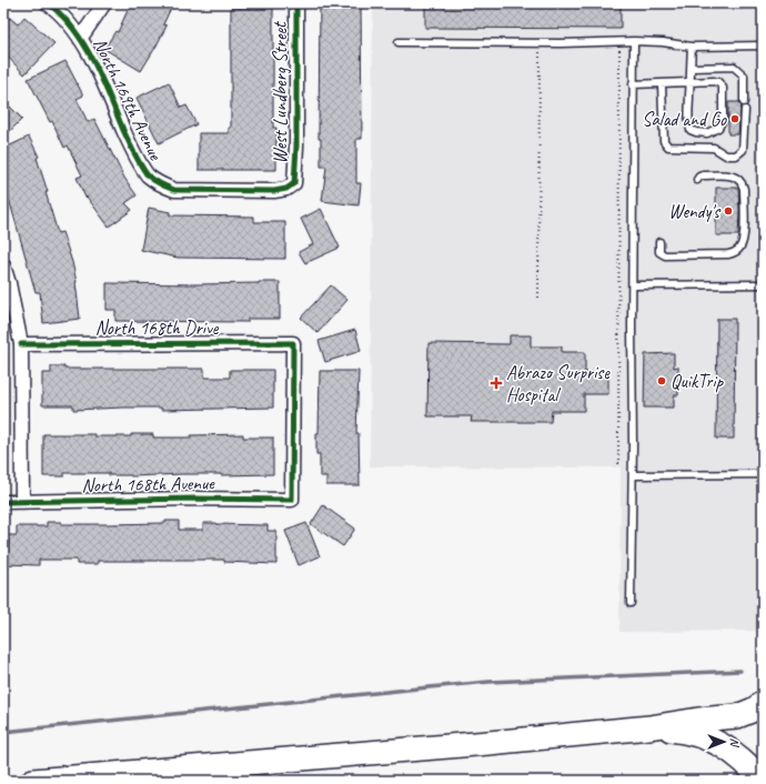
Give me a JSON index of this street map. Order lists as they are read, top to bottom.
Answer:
{
  "streets": {
    "street": [
      "West Lundberg Street",
      "North 169th Avenue",
      "North 168th Drive",
      "North 168th Avenue"
    ]
  },
  "crossings": [
    ["West Lundberg Street", "North 169th Avenue"],
    ["North 168th Drive", "North 168th Avenue"]
  ],
  "places": {
    "other": ["Salad and Go", "Wendy's", "QuikTrip"],
    "health": ["Abrazo Surprise Hospital"]
  },
  "north": "right"
}
